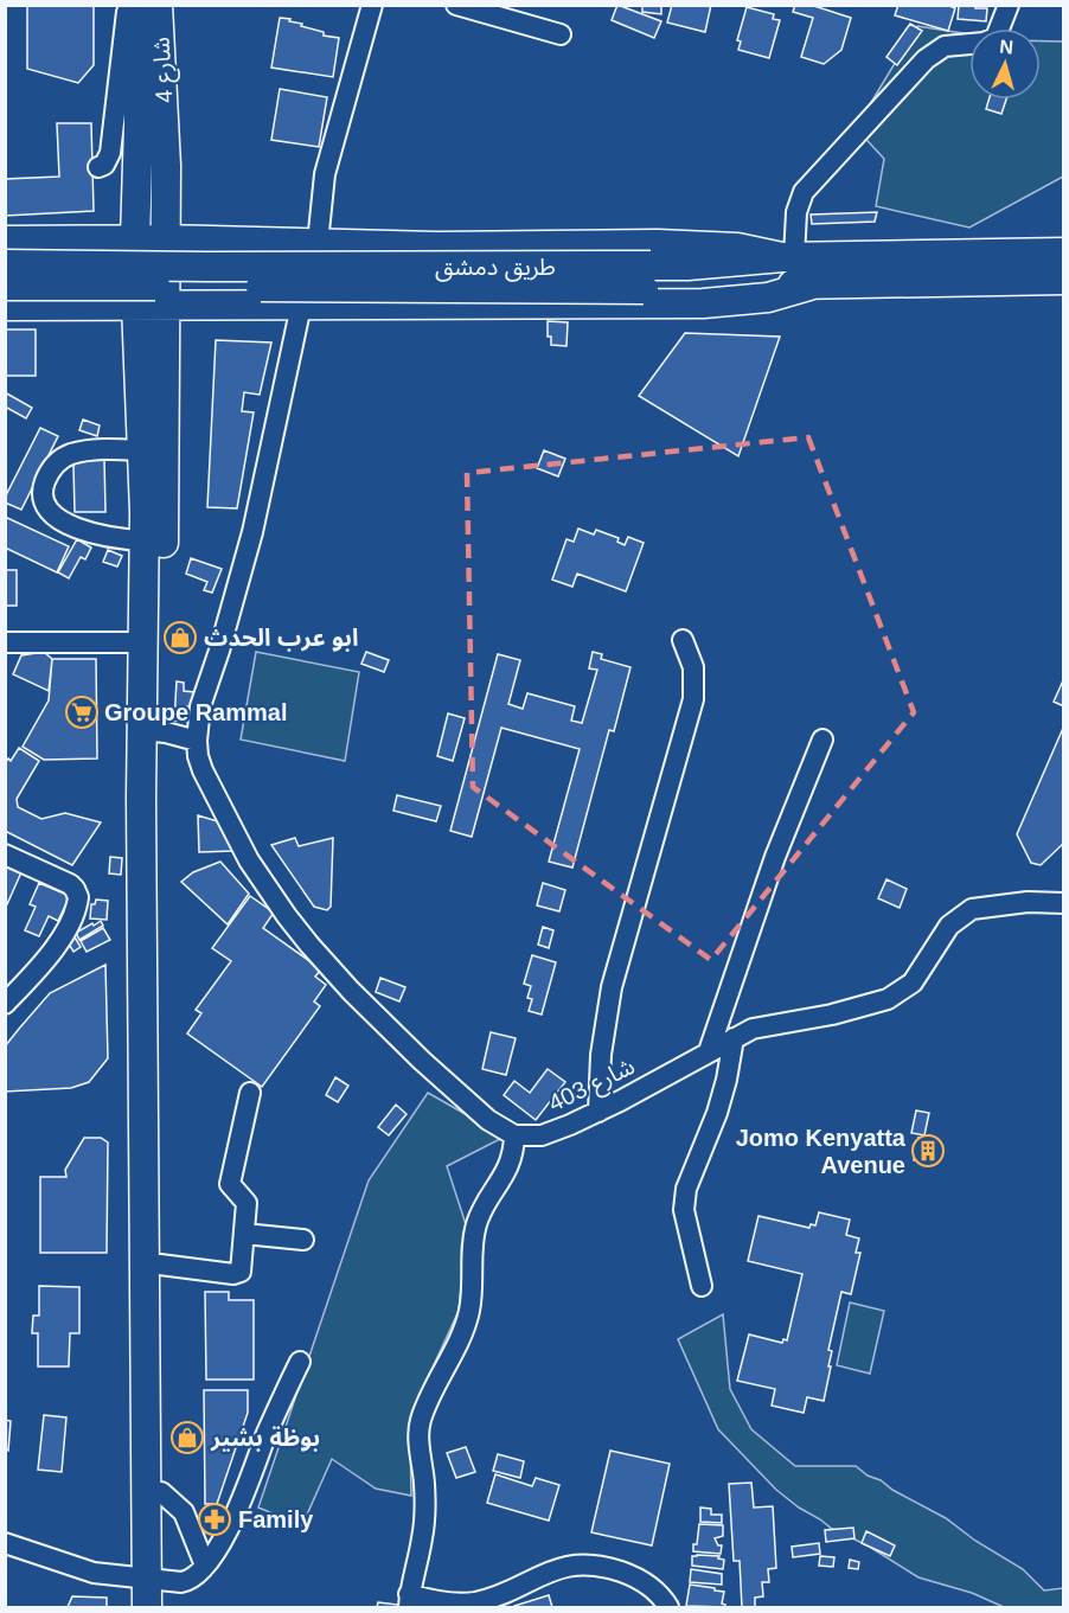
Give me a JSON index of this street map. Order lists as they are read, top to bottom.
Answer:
{
  "streets": {
    "highway": ["شارع 4", "طريق دمشق"],
    "street": ["شارع 403"]
  },
  "places": {
    "shop": ["ابو عرب الحدث", "بوظة بشير"],
    "supermarket": ["Groupe Rammal"],
    "building": ["Jomo Kenyatta Avenue"],
    "pharmacy": ["Family"]
  },
  "north": "top"
}
